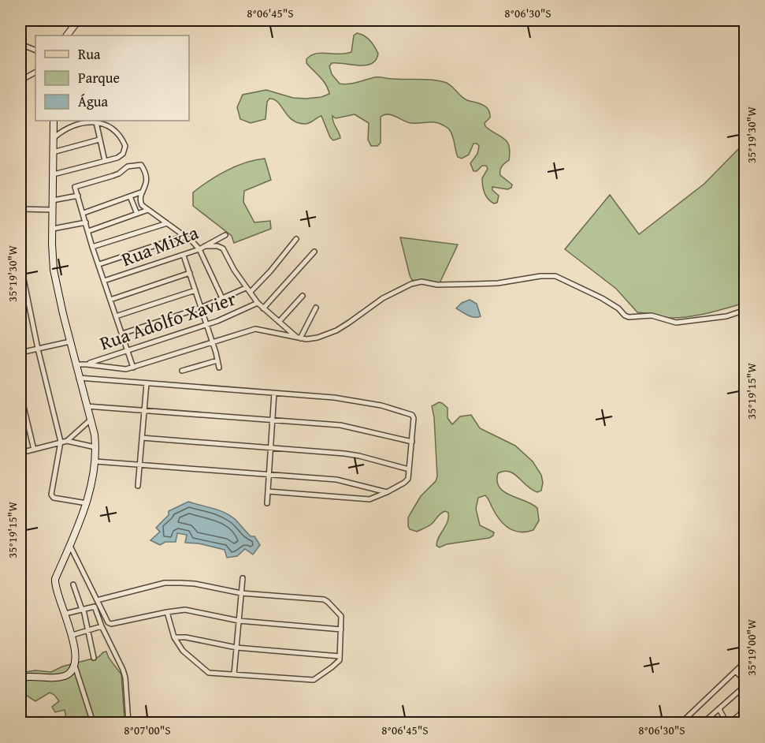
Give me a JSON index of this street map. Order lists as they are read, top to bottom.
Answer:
{
  "streets": {
    "street": ["Rua Mixta", "Rua Adolfo Xavier"]
  },
  "legend": ["Rua", "Parque", "Água"],
  "coordinates": [
    "8°06'45\"S",
    "8°06'30\"S",
    "35°19'30\"W",
    "35°19'15\"W",
    "35°19'00\"W",
    "8°07'00\"S"
  ]
}
